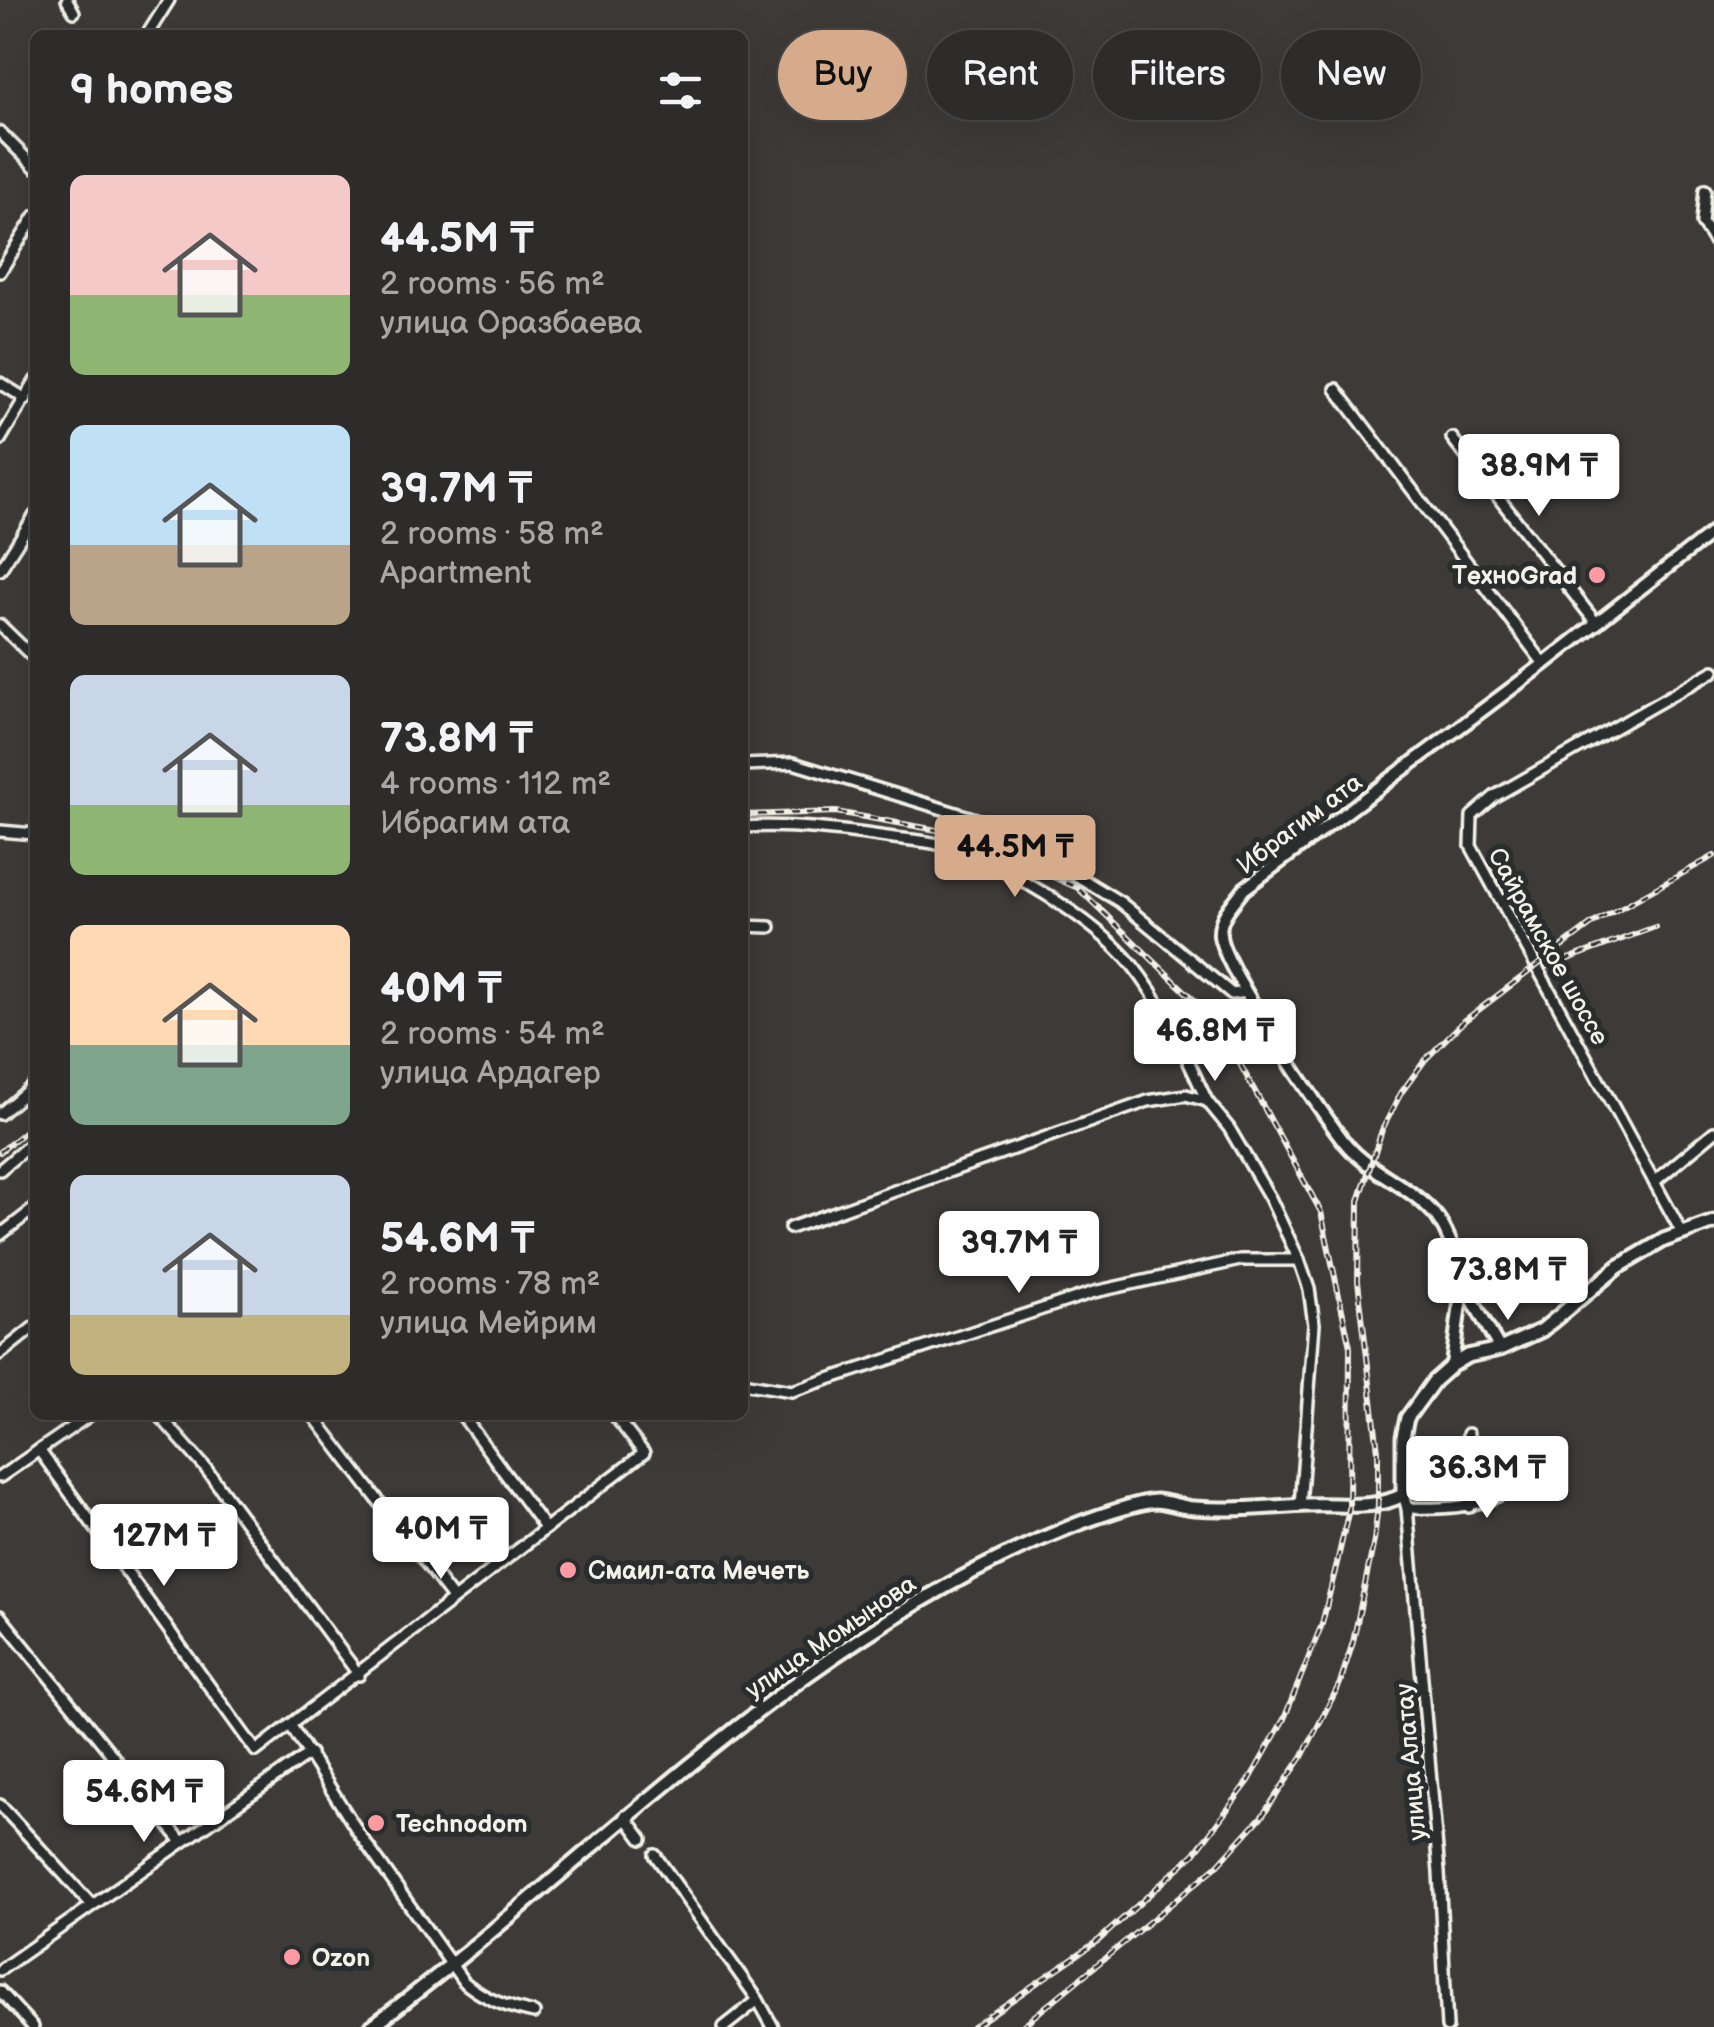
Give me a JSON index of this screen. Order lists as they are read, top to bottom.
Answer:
{
  "streets": {
    "main road": ["улица Момынова"],
    "street": ["Ибрагим ата", "Сайрамское шоссе", "улица Алатау"]
  },
  "crossings": [
    ["улица Момынова", "улица Алатау"]
  ],
  "places": [
    "ТехноGrad",
    "Смаил-ата Мечеть",
    "Technodom",
    "Ozon"
  ],
  "page": {
    "chip": [
      "Buy",
      "Rent",
      "Filters",
      "New"
    ],
    "heading": "9 homes",
    "list": [
      {
        "name": "44.5M ₸",
        "note": "2 rooms · 56 m² · улица Оразбаева"
      },
      {
        "name": "39.7M ₸",
        "note": "2 rooms · 58 m² · Apartment"
      },
      {
        "name": "73.8M ₸",
        "note": "4 rooms · 112 m² · Ибрагим ата"
      },
      {
        "name": "40M ₸",
        "note": "2 rooms · 54 m² · улица Ардагер"
      },
      {
        "name": "54.6M ₸",
        "note": "2 rooms · 78 m² · улица Мейрим"
      }
    ],
    "price": [
      "38.9M ₸",
      "44.5M ₸",
      "46.8M ₸",
      "39.7M ₸",
      "73.8M ₸",
      "36.3M ₸",
      "40M ₸",
      "127M ₸",
      "54.6M ₸"
    ]
  }
}
